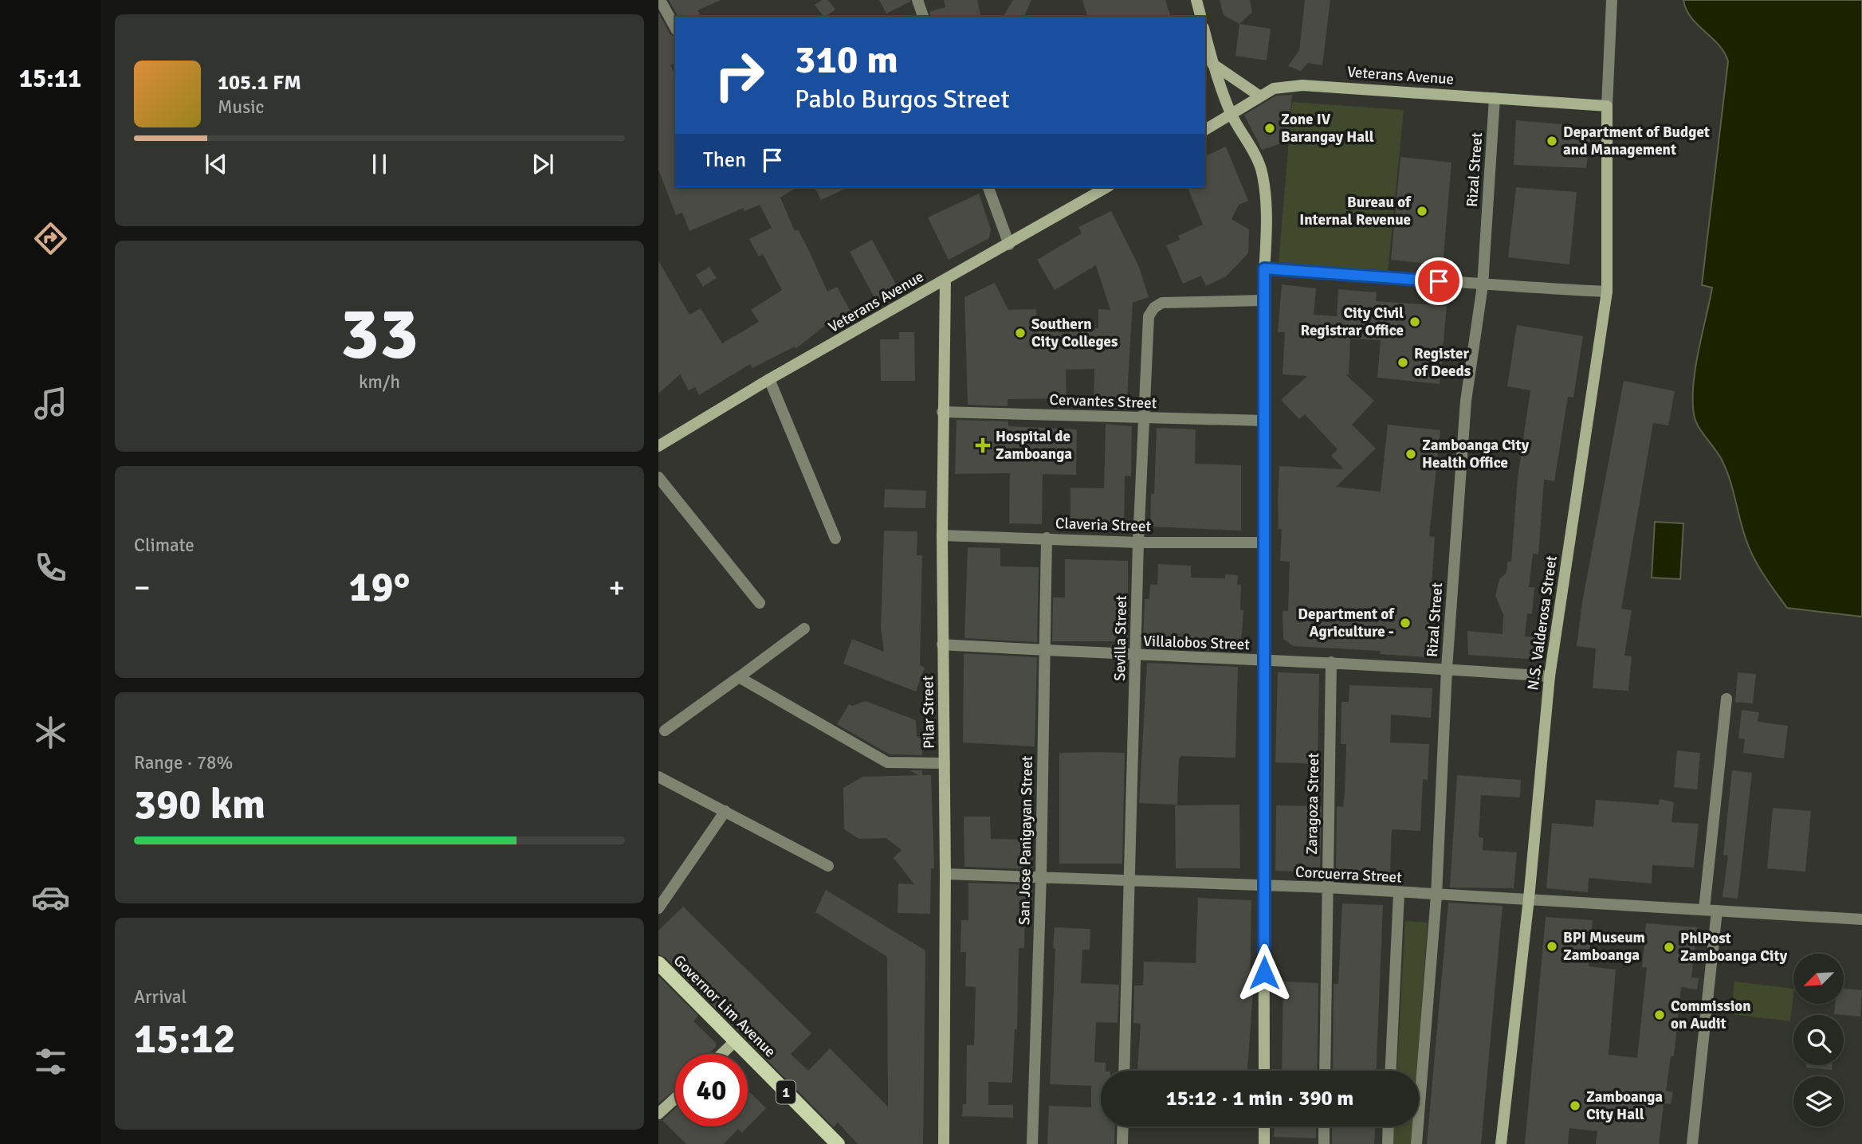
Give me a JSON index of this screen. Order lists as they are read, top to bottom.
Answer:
{
  "streets": {
    "main road": [
      "Veterans Avenue",
      "N.S. Valderosa Street",
      "Pilar Street",
      "Governor Lim Avenue",
      "1"
    ],
    "street": [
      "Rizal Street",
      "Cervantes Street",
      "Claveria Street",
      "Sevilla Street",
      "Villalobos Street",
      "Zaragoza Street",
      "San Jose Panigayan Street",
      "Corcuerra Street"
    ]
  },
  "crossings": [
    ["Veterans Avenue", "Rizal Street"],
    ["Veterans Avenue", "N.S. Valderosa Street"],
    ["Veterans Avenue", "Pilar Street"],
    ["Rizal Street", "Villalobos Street"],
    ["Rizal Street", "Corcuerra Street"],
    ["Cervantes Street", "Sevilla Street"],
    ["Cervantes Street", "Pilar Street"],
    ["Claveria Street", "Sevilla Street"],
    ["Claveria Street", "Pilar Street"],
    ["Claveria Street", "San Jose Panigayan Street"],
    ["N.S. Valderosa Street", "Villalobos Street"],
    ["N.S. Valderosa Street", "Corcuerra Street"],
    ["Sevilla Street", "Villalobos Street"],
    ["Sevilla Street", "Corcuerra Street"],
    ["Villalobos Street", "Pilar Street"],
    ["Villalobos Street", "Zaragoza Street"],
    ["Villalobos Street", "San Jose Panigayan Street"],
    ["Pilar Street", "Corcuerra Street"],
    ["Zaragoza Street", "Corcuerra Street"],
    ["San Jose Panigayan Street", "Corcuerra Street"]
  ],
  "places": {
    "other": [
      "Zone IV Barangay Hall",
      "Department of Budget and Management",
      "Bureau of Internal Revenue",
      "City Civil Registrar Office",
      "Southern City Colleges",
      "Register of Deeds",
      "Zamboanga City Health Office",
      "Department of Agriculture -",
      "BPI Museum Zamboanga",
      "PhlPost Zamboanga City",
      "Commission on Audit",
      "Zamboanga City Hall"
    ],
    "health": ["Hospital de Zamboanga"]
  },
  "north": "bottom left",
  "page": {
    "tabs": "15:11",
    "turn": ["310 m", "Pablo Burgos Street"],
    "song": ["105.1 FM", "Music"],
    "then": "Then",
    "tile": [
      ["33", "km/h"],
      "Climate",
      ["Range · 78%", "390 km"],
      ["Arrival", "15:12"]
    ],
    "heat": ["−", "19°", "+"],
    "limit": "40",
    "trip": "15:12 · 1 min · 390 m"
  }
}
